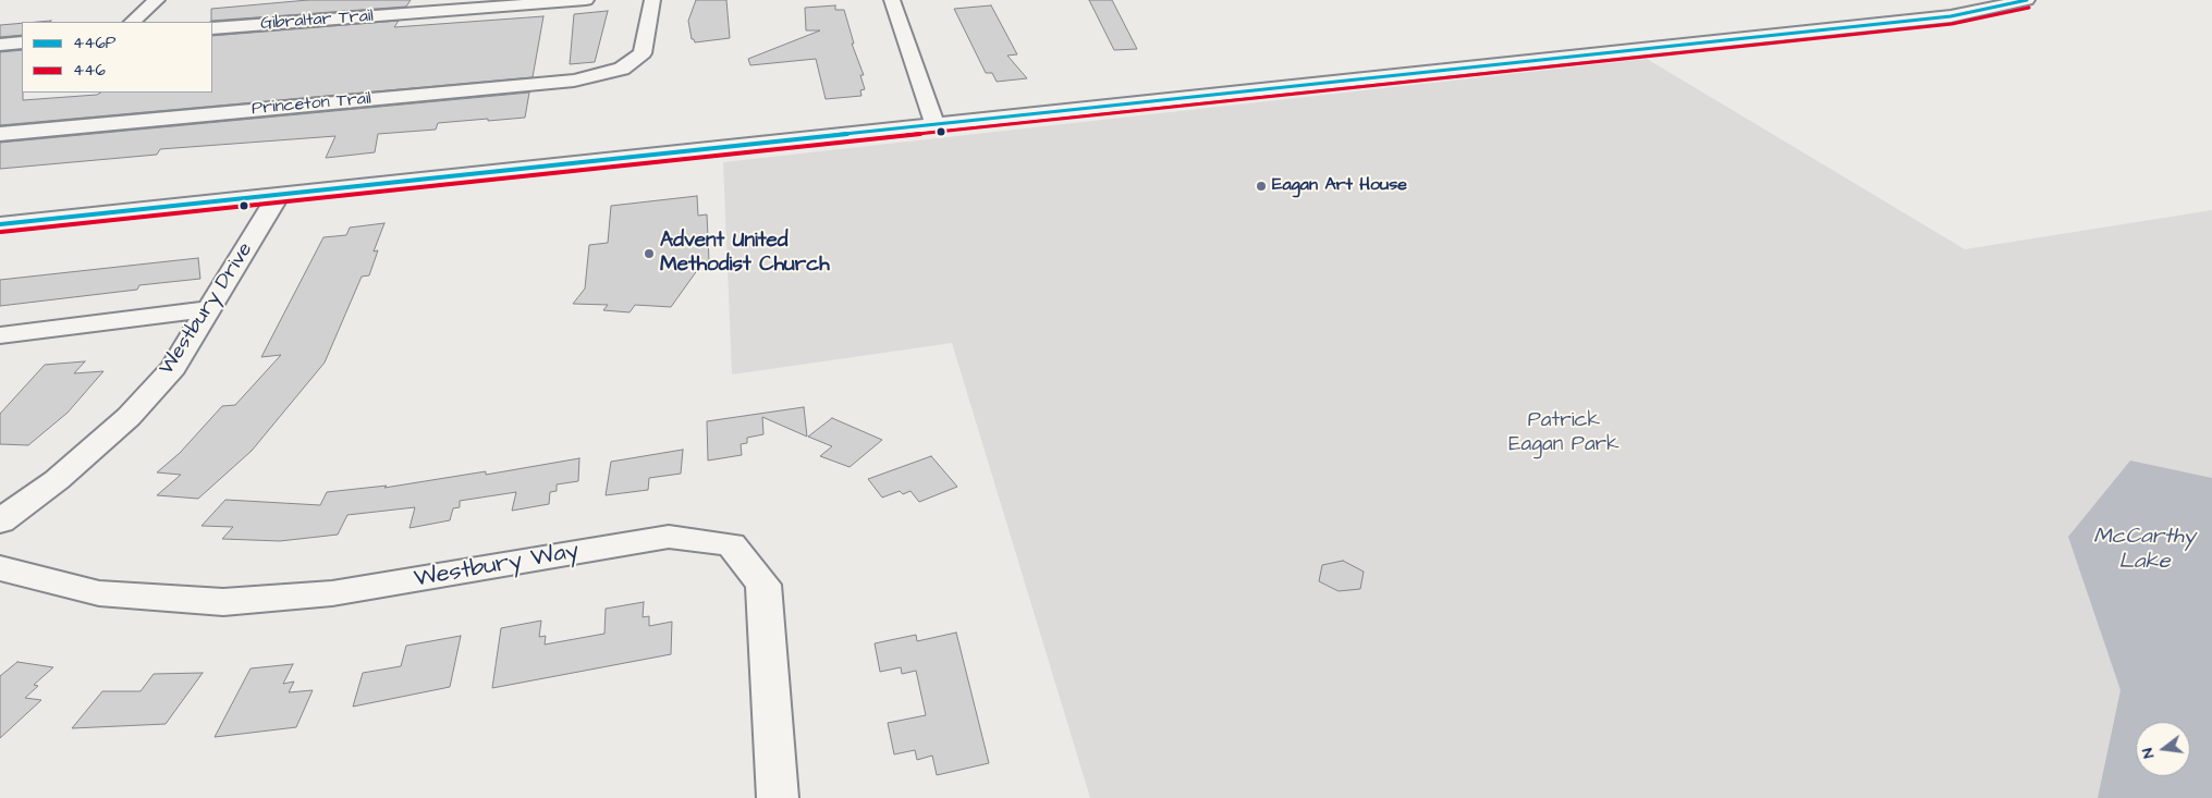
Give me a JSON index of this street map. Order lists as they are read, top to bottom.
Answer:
{
  "streets": {
    "street": [
      "Gibraltar Trail",
      "Princeton Trail",
      "Westbury Drive",
      "Westbury Way"
    ]
  },
  "water": ["McCarthy Lake"],
  "parks": ["Patrick Eagan Park"],
  "places": ["Eagan Art House", "Advent United Methodist Church"],
  "lines": ["transit line 446P", "transit line 446"],
  "legend": ["446P", "446"],
  "north": "left"
}
